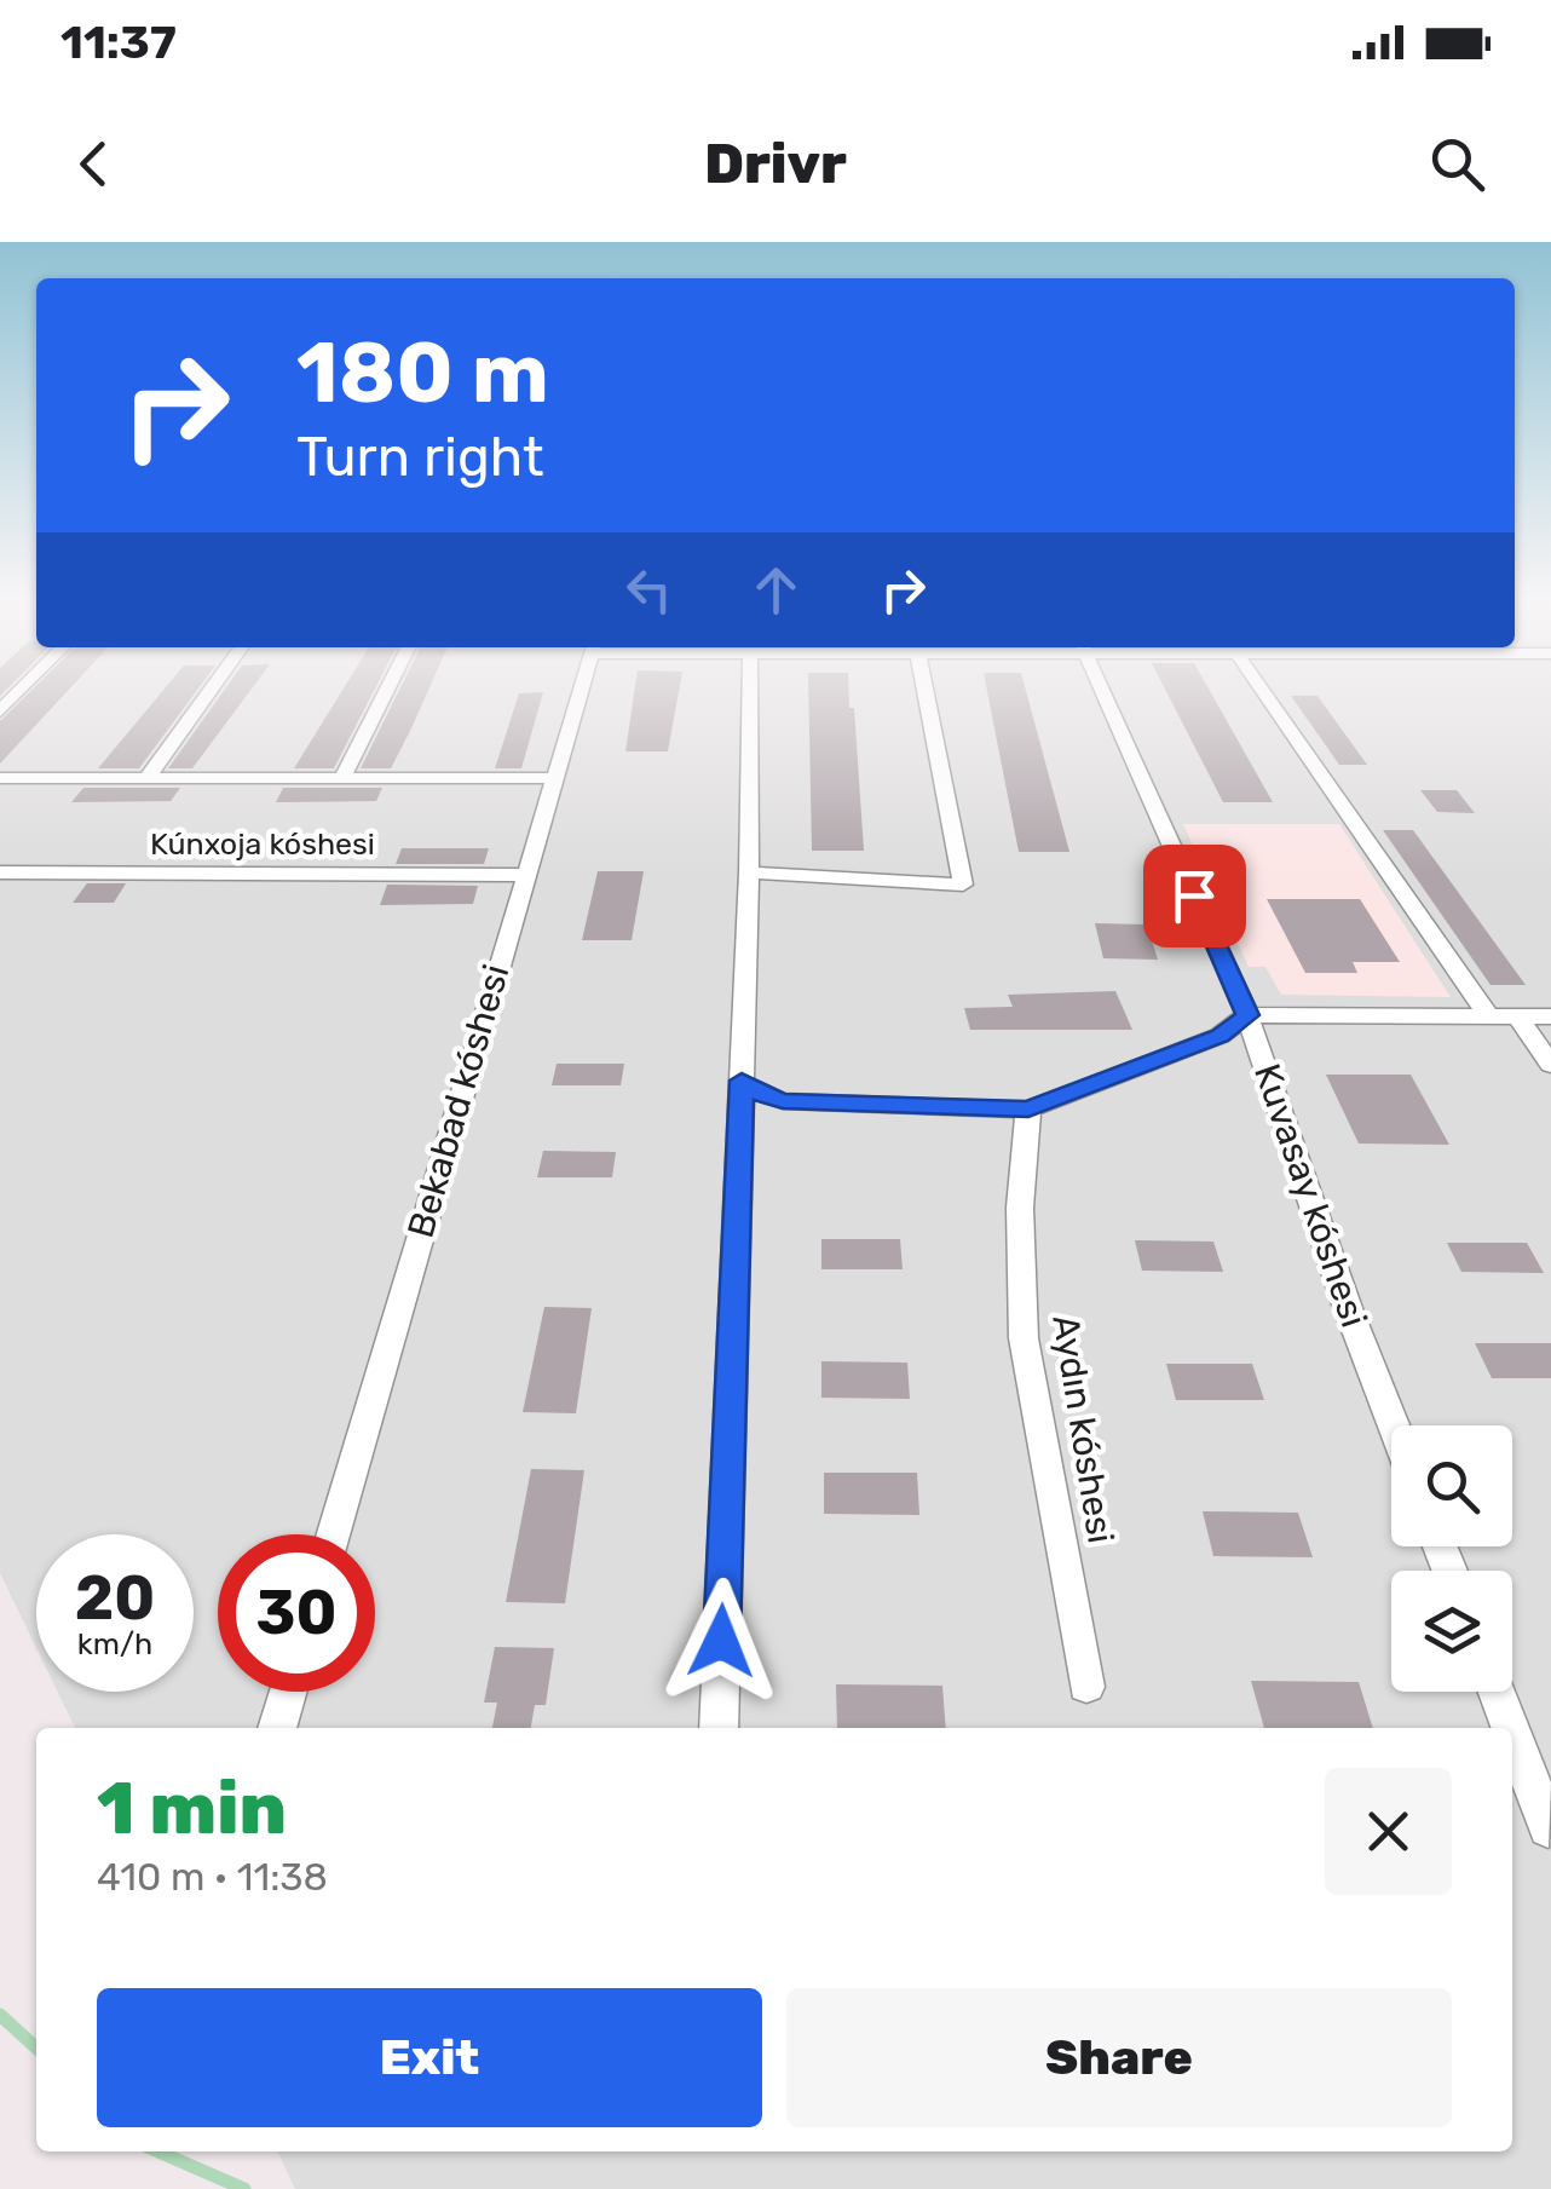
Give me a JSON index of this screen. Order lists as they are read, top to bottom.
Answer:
{
  "streets": {
    "street": [
      "Kúnxoja kóshesi",
      "Bekabad kóshesi",
      "Kuvasay kóshesi",
      "Aydın kóshesi"
    ]
  },
  "crossings": [
    ["Kúnxoja kóshesi", "Bekabad kóshesi"]
  ],
  "page": {
    "status": "11:37",
    "header": "Drivr",
    "turn": ["180 m", "Turn right"],
    "speed": "20 km/h",
    "limit": "30",
    "heading": ["1 min", "410 m · 11:38"],
    "buttons": ["Exit", "Share"]
  }
}
